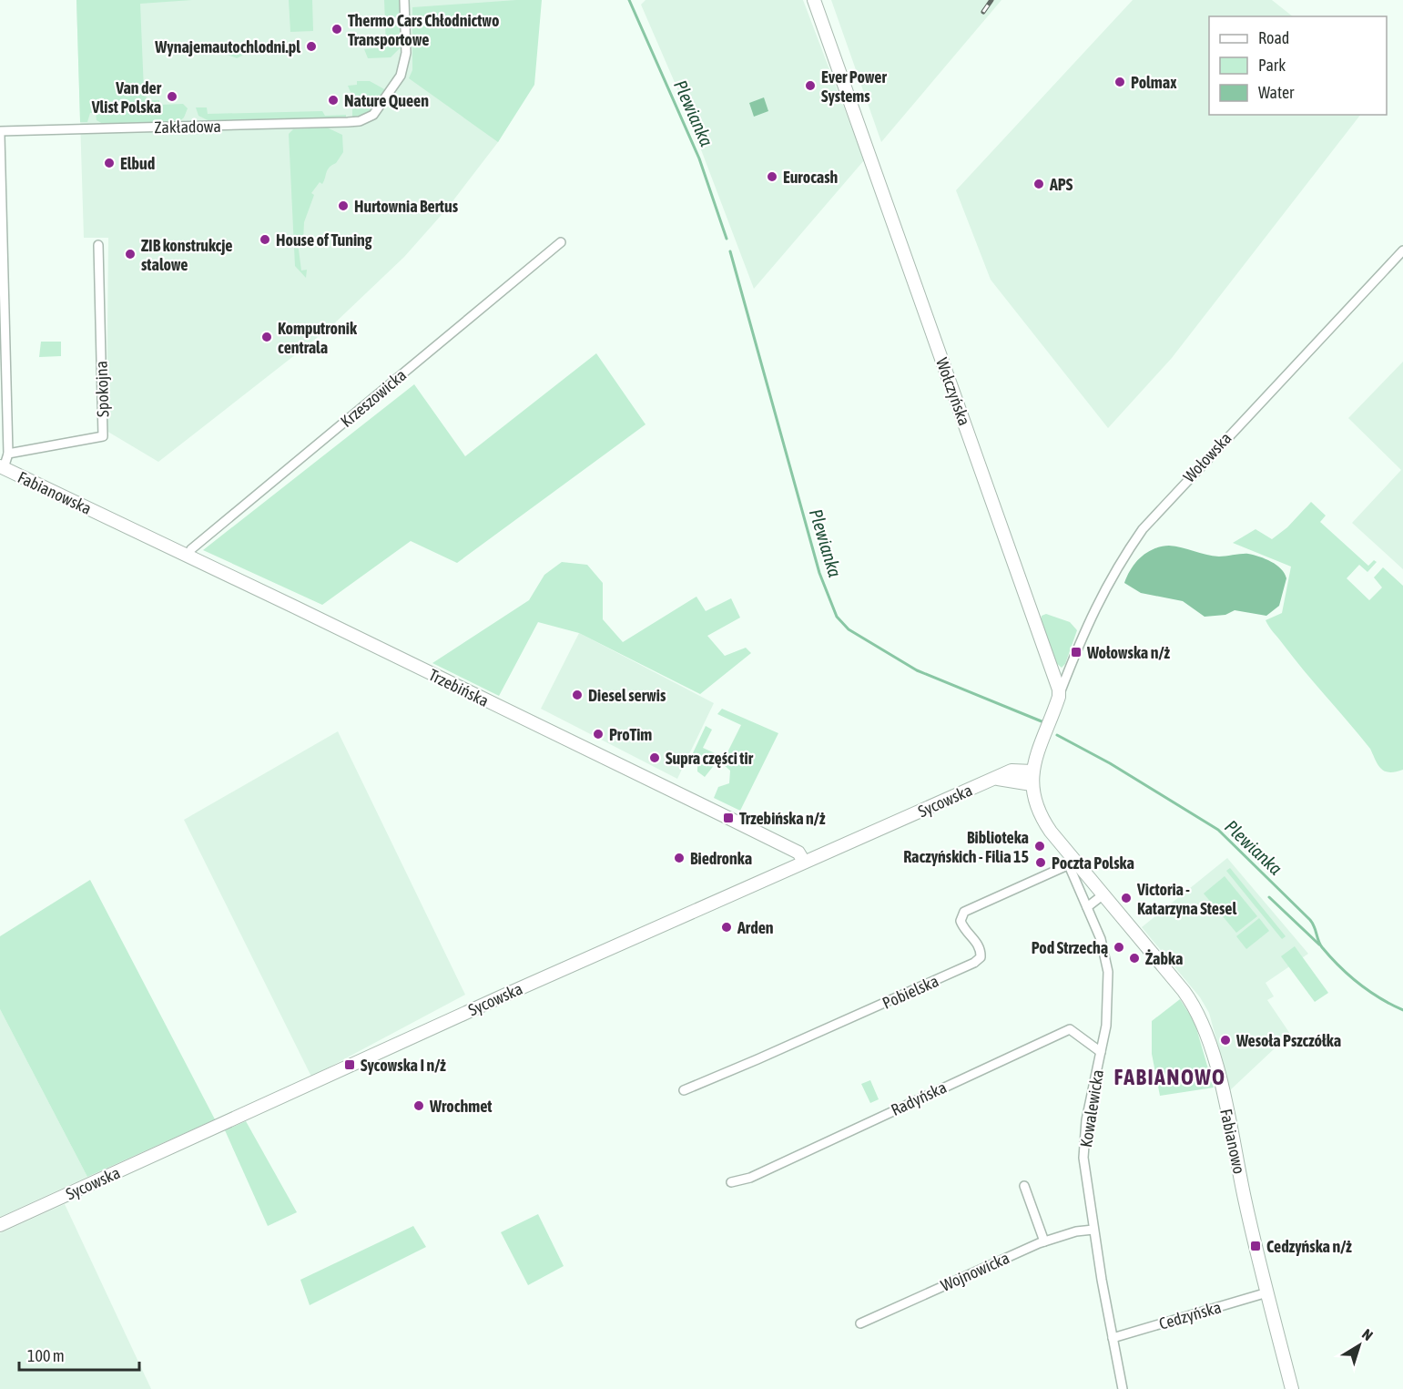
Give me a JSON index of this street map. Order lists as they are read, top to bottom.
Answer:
{
  "streets": {
    "street": [
      "Zakładowa",
      "Spokojna",
      "Wołczyńska",
      "Krzeszowicka",
      "Wołowska",
      "Fabianowska",
      "Trzebińska",
      "Sycowska",
      "Pobielska",
      "Radyńska",
      "Kowalewicka",
      "Fabianowo",
      "Wojnowicka",
      "Cedzyńska"
    ]
  },
  "crossings": [
    ["Wołczyńska", "Wołowska"],
    ["Krzeszowicka", "Trzebińska"],
    ["Fabianowska", "Trzebińska"],
    ["Trzebińska", "Sycowska"],
    ["Sycowska", "Fabianowo"],
    ["Pobielska", "Kowalewicka"],
    ["Pobielska", "Fabianowo"],
    ["Radyńska", "Kowalewicka"],
    ["Kowalewicka", "Fabianowo"],
    ["Kowalewicka", "Wojnowicka"],
    ["Kowalewicka", "Cedzyńska"],
    ["Fabianowo", "Cedzyńska"]
  ],
  "districts": ["FABIANOWO"],
  "water": ["Plewianka"],
  "places": {
    "other": [
      "Thermo Cars Chłodnictwo Transportowe",
      "Wynajemautochlodni.pl",
      "Polmax",
      "Ever Power Systems",
      "Van der Vlist Polska",
      "Nature Queen",
      "Elbud",
      "Eurocash",
      "APS",
      "Hurtownia Bertus",
      "House of Tuning",
      "ZIB konstrukcje stalowe",
      "Komputronik centrala",
      "Diesel serwis",
      "ProTim",
      "Supra części tir",
      "Biblioteka Raczyńskich - Filia 15",
      "Biedronka",
      "Poczta Polska",
      "Victoria - Katarzyna Stesel",
      "Arden",
      "Pod Strzechą",
      "Żabka",
      "Wesoła Pszczółka",
      "Wrochmet"
    ],
    "transit": [
      "Wołowska n/ż",
      "Trzebińska n/ż",
      "Sycowska I n/ż",
      "Cedzyńska n/ż"
    ]
  },
  "legend": ["Road", "Park", "Water"],
  "scale_bar": "100 m",
  "north": "top right"
}
